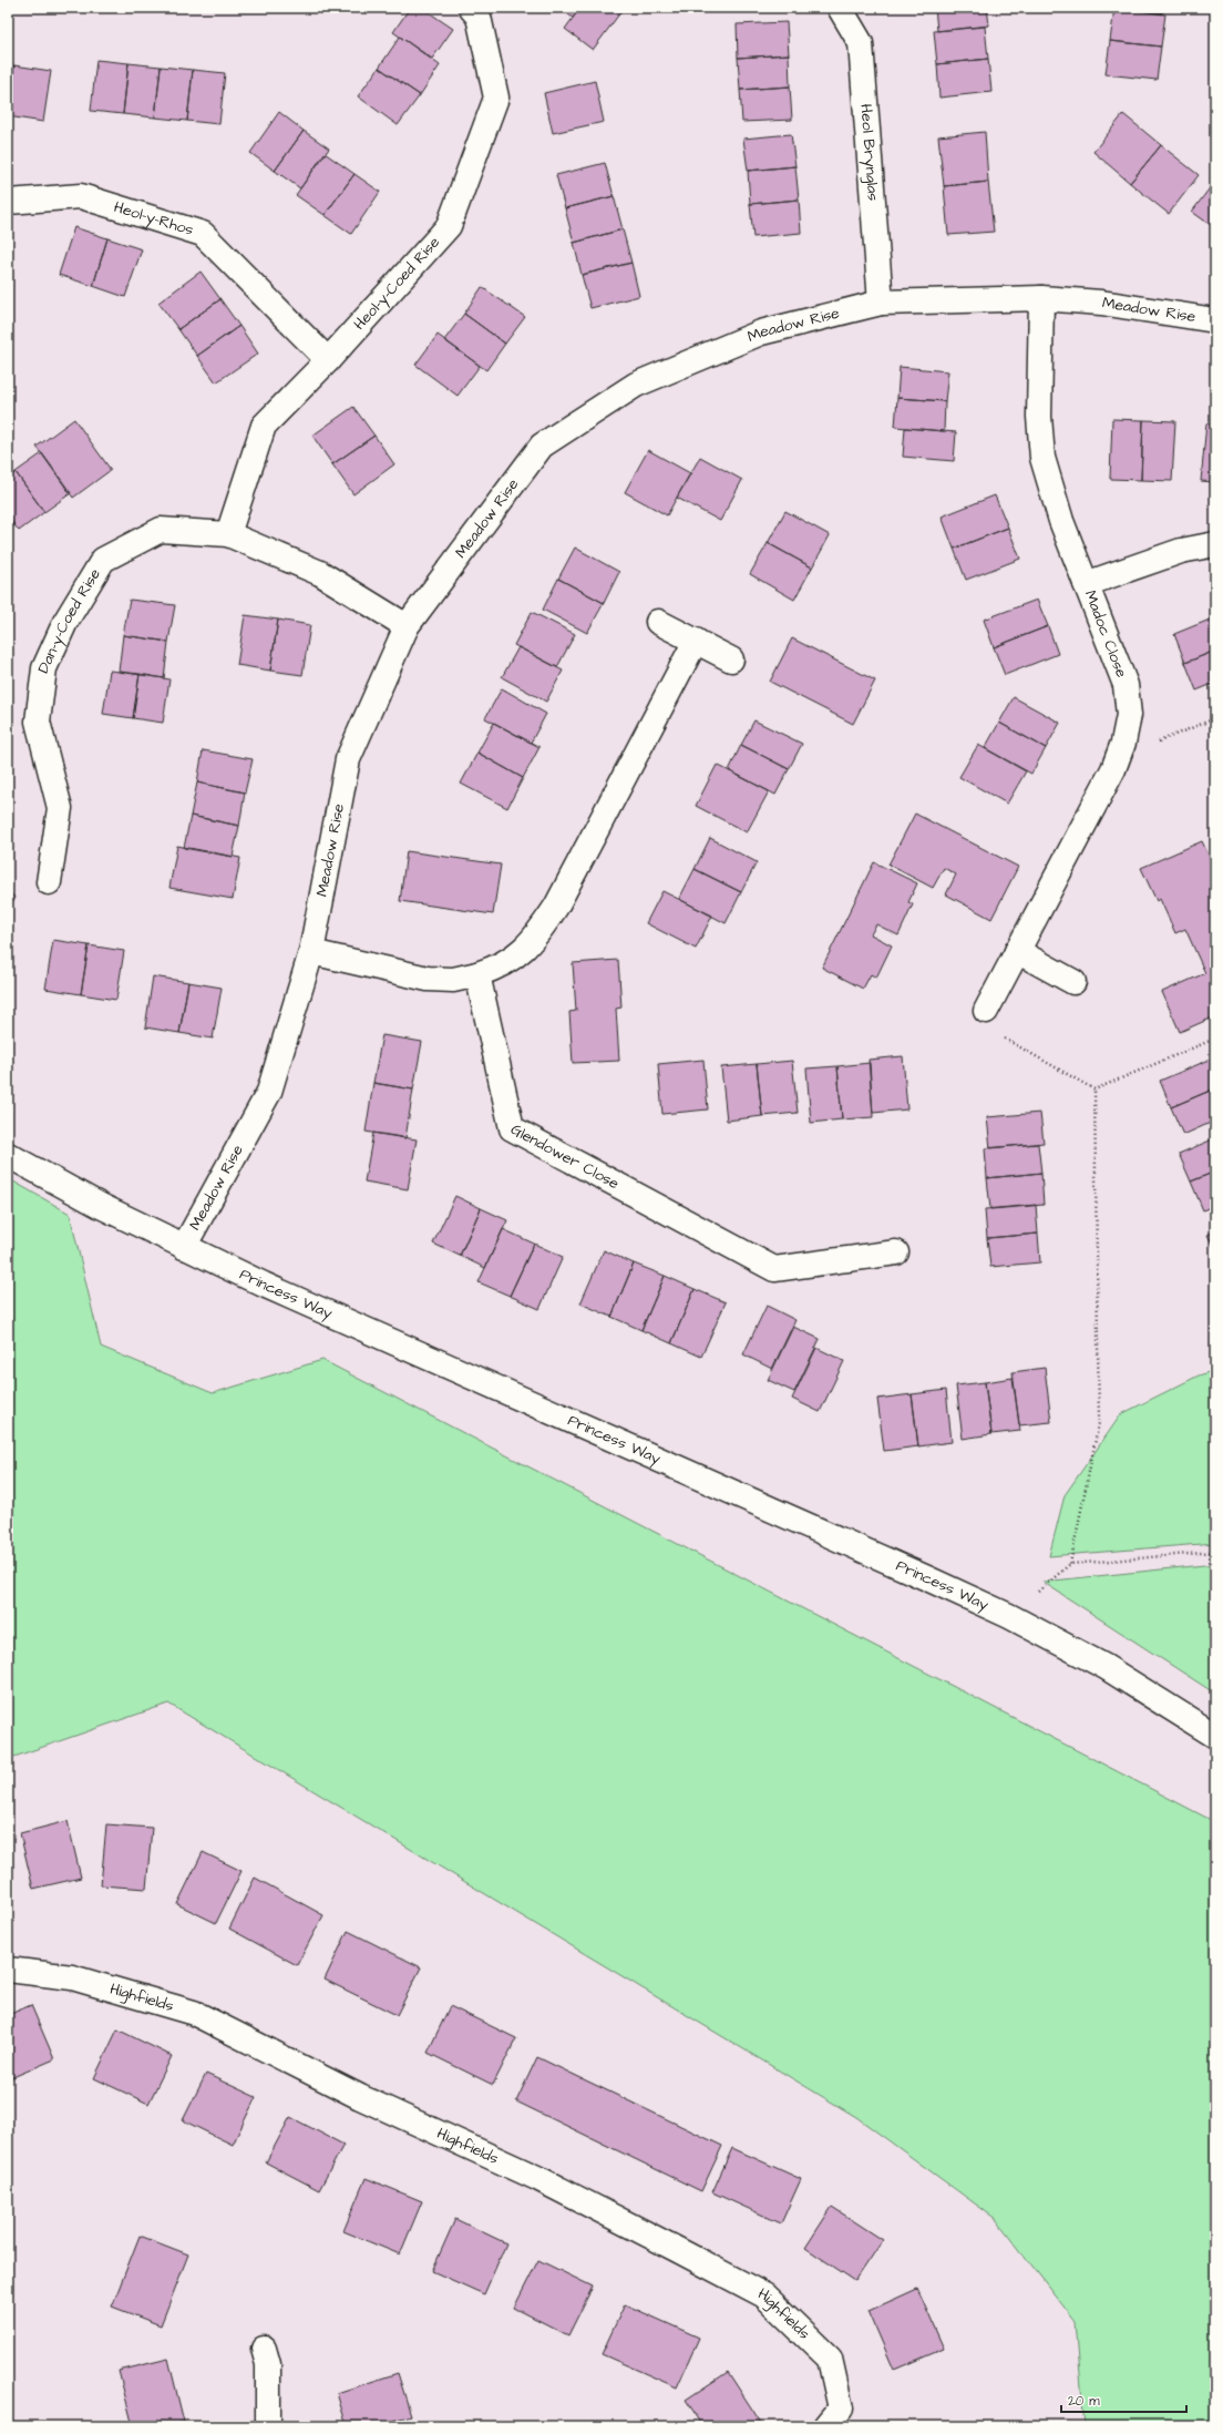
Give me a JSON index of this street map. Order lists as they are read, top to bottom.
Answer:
{
  "streets": {
    "street": [
      "Heol Brynglas",
      "Heol-y-Rhos",
      "Heol-y-Coed Rise",
      "Meadow Rise",
      "Dan-y-Coed Rise",
      "Madoc Close",
      "Glendower Close",
      "Princess Way",
      "Highfields"
    ]
  },
  "crossings": [
    ["Heol Brynglas", "Meadow Rise"],
    ["Heol-y-Rhos", "Heol-y-Coed Rise"],
    ["Heol-y-Coed Rise", "Dan-y-Coed Rise"],
    ["Meadow Rise", "Dan-y-Coed Rise"],
    ["Meadow Rise", "Madoc Close"],
    ["Meadow Rise", "Princess Way"]
  ],
  "scale_bar": "20 m"
}
